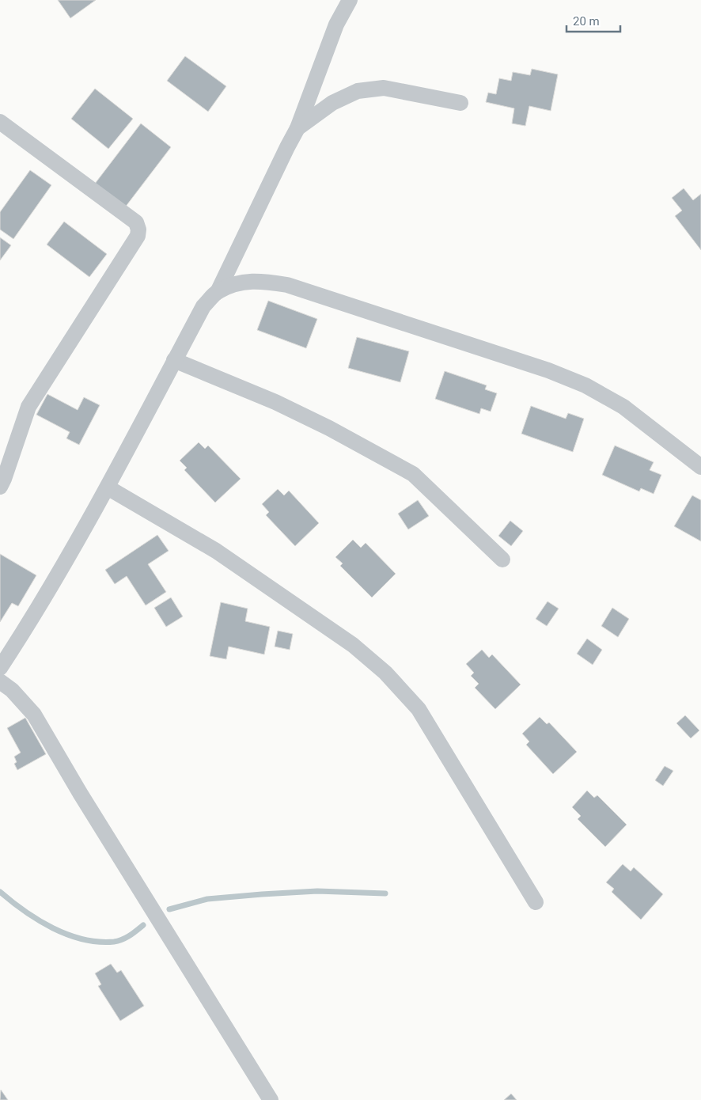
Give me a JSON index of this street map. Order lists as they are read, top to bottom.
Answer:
{
  "scale_bar": "20 m"
}
